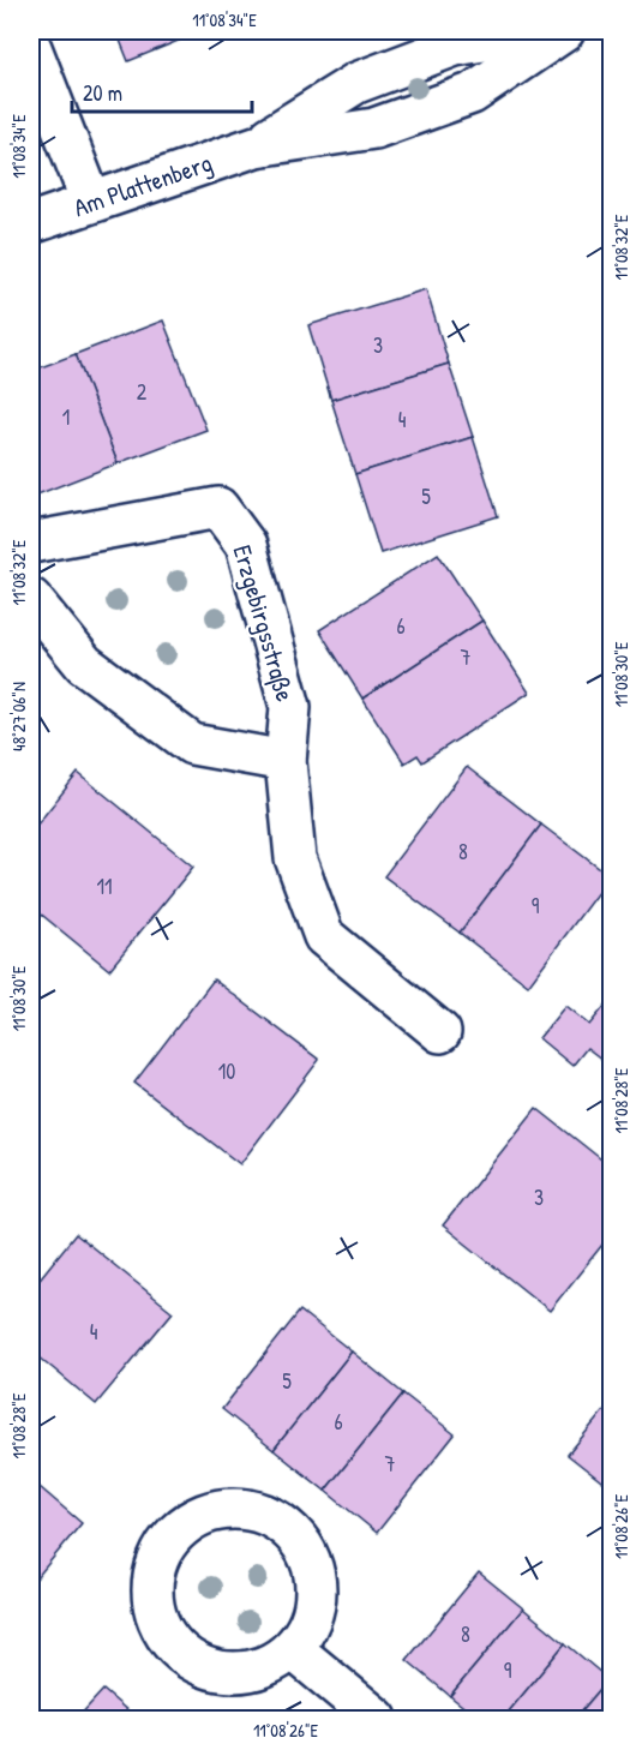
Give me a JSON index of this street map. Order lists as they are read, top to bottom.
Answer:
{
  "streets": {
    "street": ["Am Plattenberg", "Erzgebirgsstraße"]
  },
  "house_numbers": [
    "3",
    "2",
    "1",
    "4",
    "5",
    "6",
    "7",
    "8",
    "11",
    "9",
    "10",
    "3",
    "4",
    "5",
    "6",
    "7",
    "8",
    "9"
  ],
  "scale_bar": "20 m",
  "coordinates": [
    "11°08'34\"E",
    "11°08'32\"E",
    "11°08'30\"E",
    "48°27'06\"N",
    "11°08'28\"E",
    "11°08'26\"E"
  ]
}
